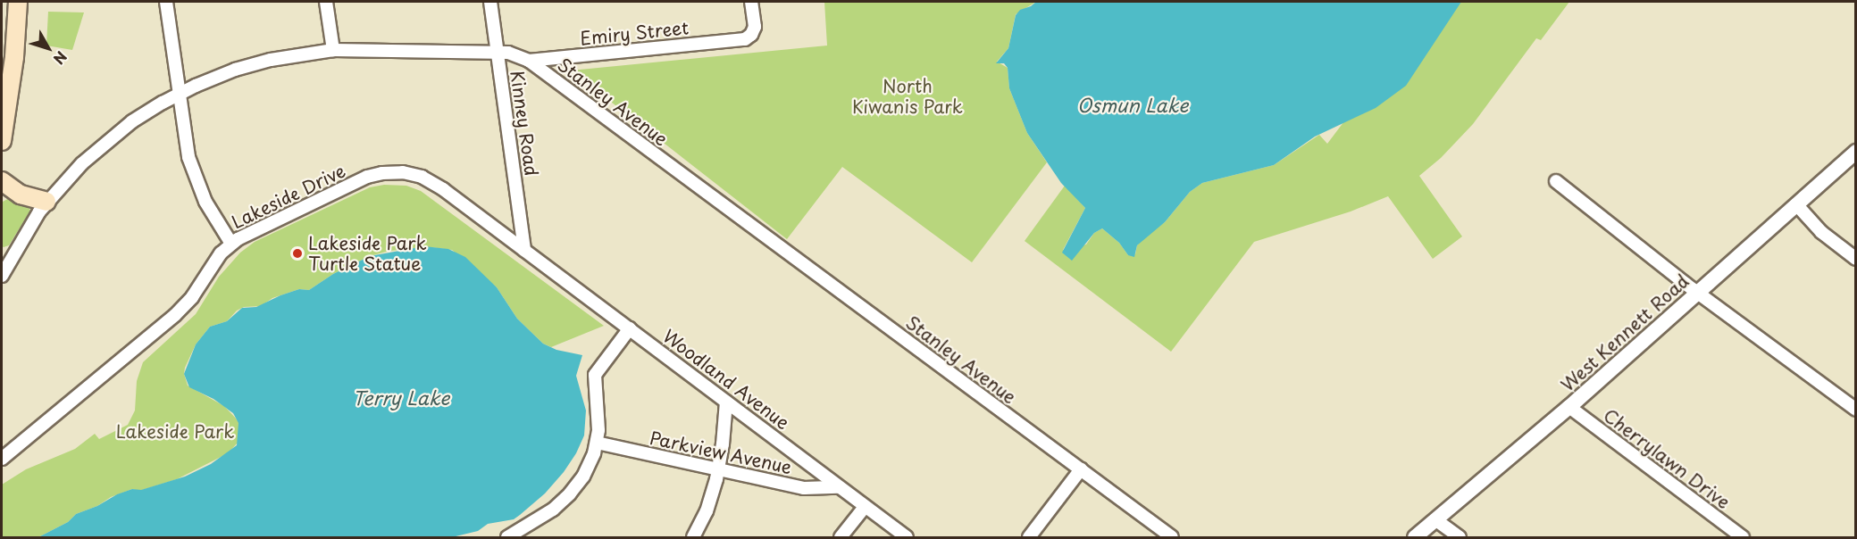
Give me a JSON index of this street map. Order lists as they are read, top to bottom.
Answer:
{
  "streets": {
    "street": [
      "Emiry Street",
      "Stanley Avenue",
      "Kinney Road",
      "Lakeside Drive",
      "West Kennett Road",
      "Woodland Avenue",
      "Parkview Avenue",
      "Cherrylawn Drive"
    ]
  },
  "crossings": [
    ["Emiry Street", "Stanley Avenue"],
    ["Stanley Avenue", "Kinney Road"],
    ["Kinney Road", "Lakeside Drive"],
    ["Kinney Road", "Woodland Avenue"],
    ["Lakeside Drive", "Woodland Avenue"],
    ["West Kennett Road", "Cherrylawn Drive"],
    ["Woodland Avenue", "Parkview Avenue"]
  ],
  "water": ["Osmun Lake", "Terry Lake"],
  "parks": ["North Kiwanis Park", "Lakeside Park"],
  "places": ["Lakeside Park Turtle Statue"],
  "north": "bottom right"
}
